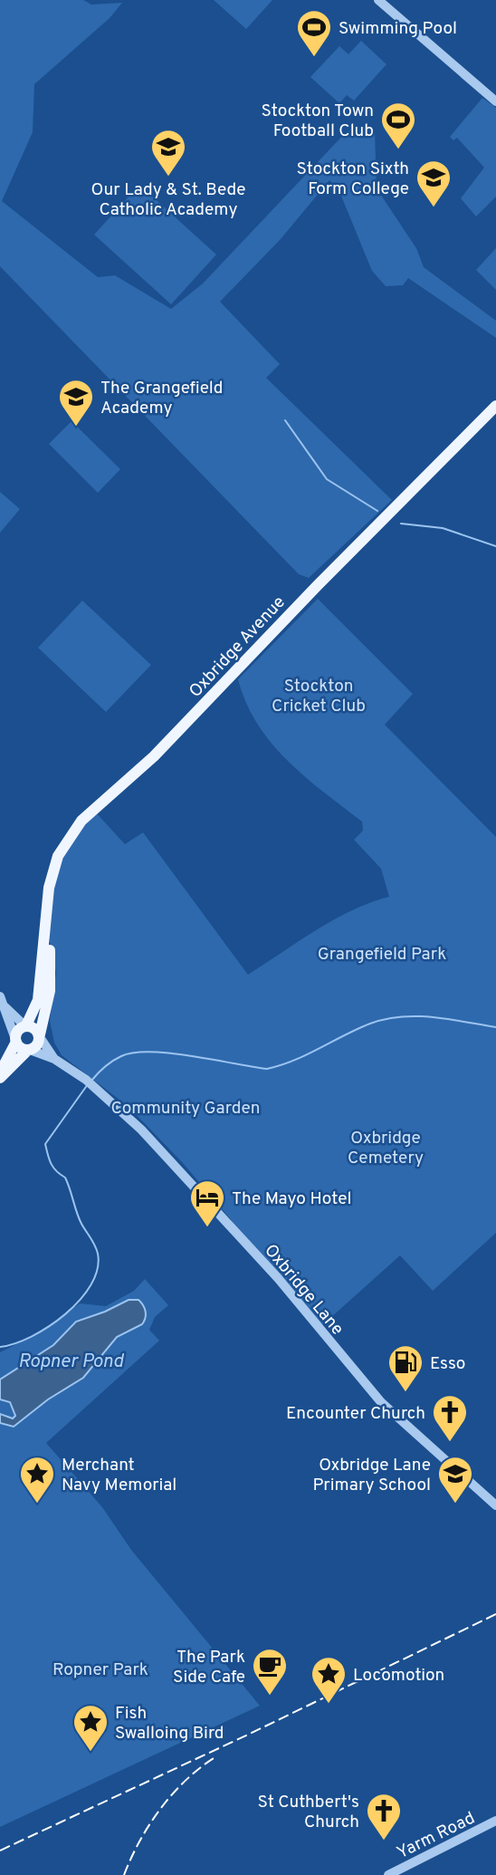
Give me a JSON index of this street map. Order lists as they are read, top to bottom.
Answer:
{
  "streets": {
    "main road": ["Oxbridge Avenue"],
    "street": ["Oxbridge Lane", "Yarm Road"]
  },
  "water": ["Ropner Pond"],
  "parks": [
    "Stockton Cricket Club",
    "Grangefield Park",
    "Community Garden",
    "Oxbridge Cemetery",
    "Ropner Park"
  ],
  "places": {
    "sports": ["Swimming Pool", "Stockton Town Football Club"],
    "school or university": [
      "Our Lady & St. Bede Catholic Academy",
      "Stockton Sixth Form College",
      "The Grangefield Academy",
      "Oxbridge Lane Primary School"
    ],
    "hotel": ["The Mayo Hotel"],
    "fuel station": ["Esso"],
    "church": ["Encounter Church", "St Cuthbert's Church"],
    "place": ["Merchant Navy Memorial", "Locomotion", "Fish Swalloing Bird"],
    "cafe": ["The Park Side Cafe"]
  }
}
